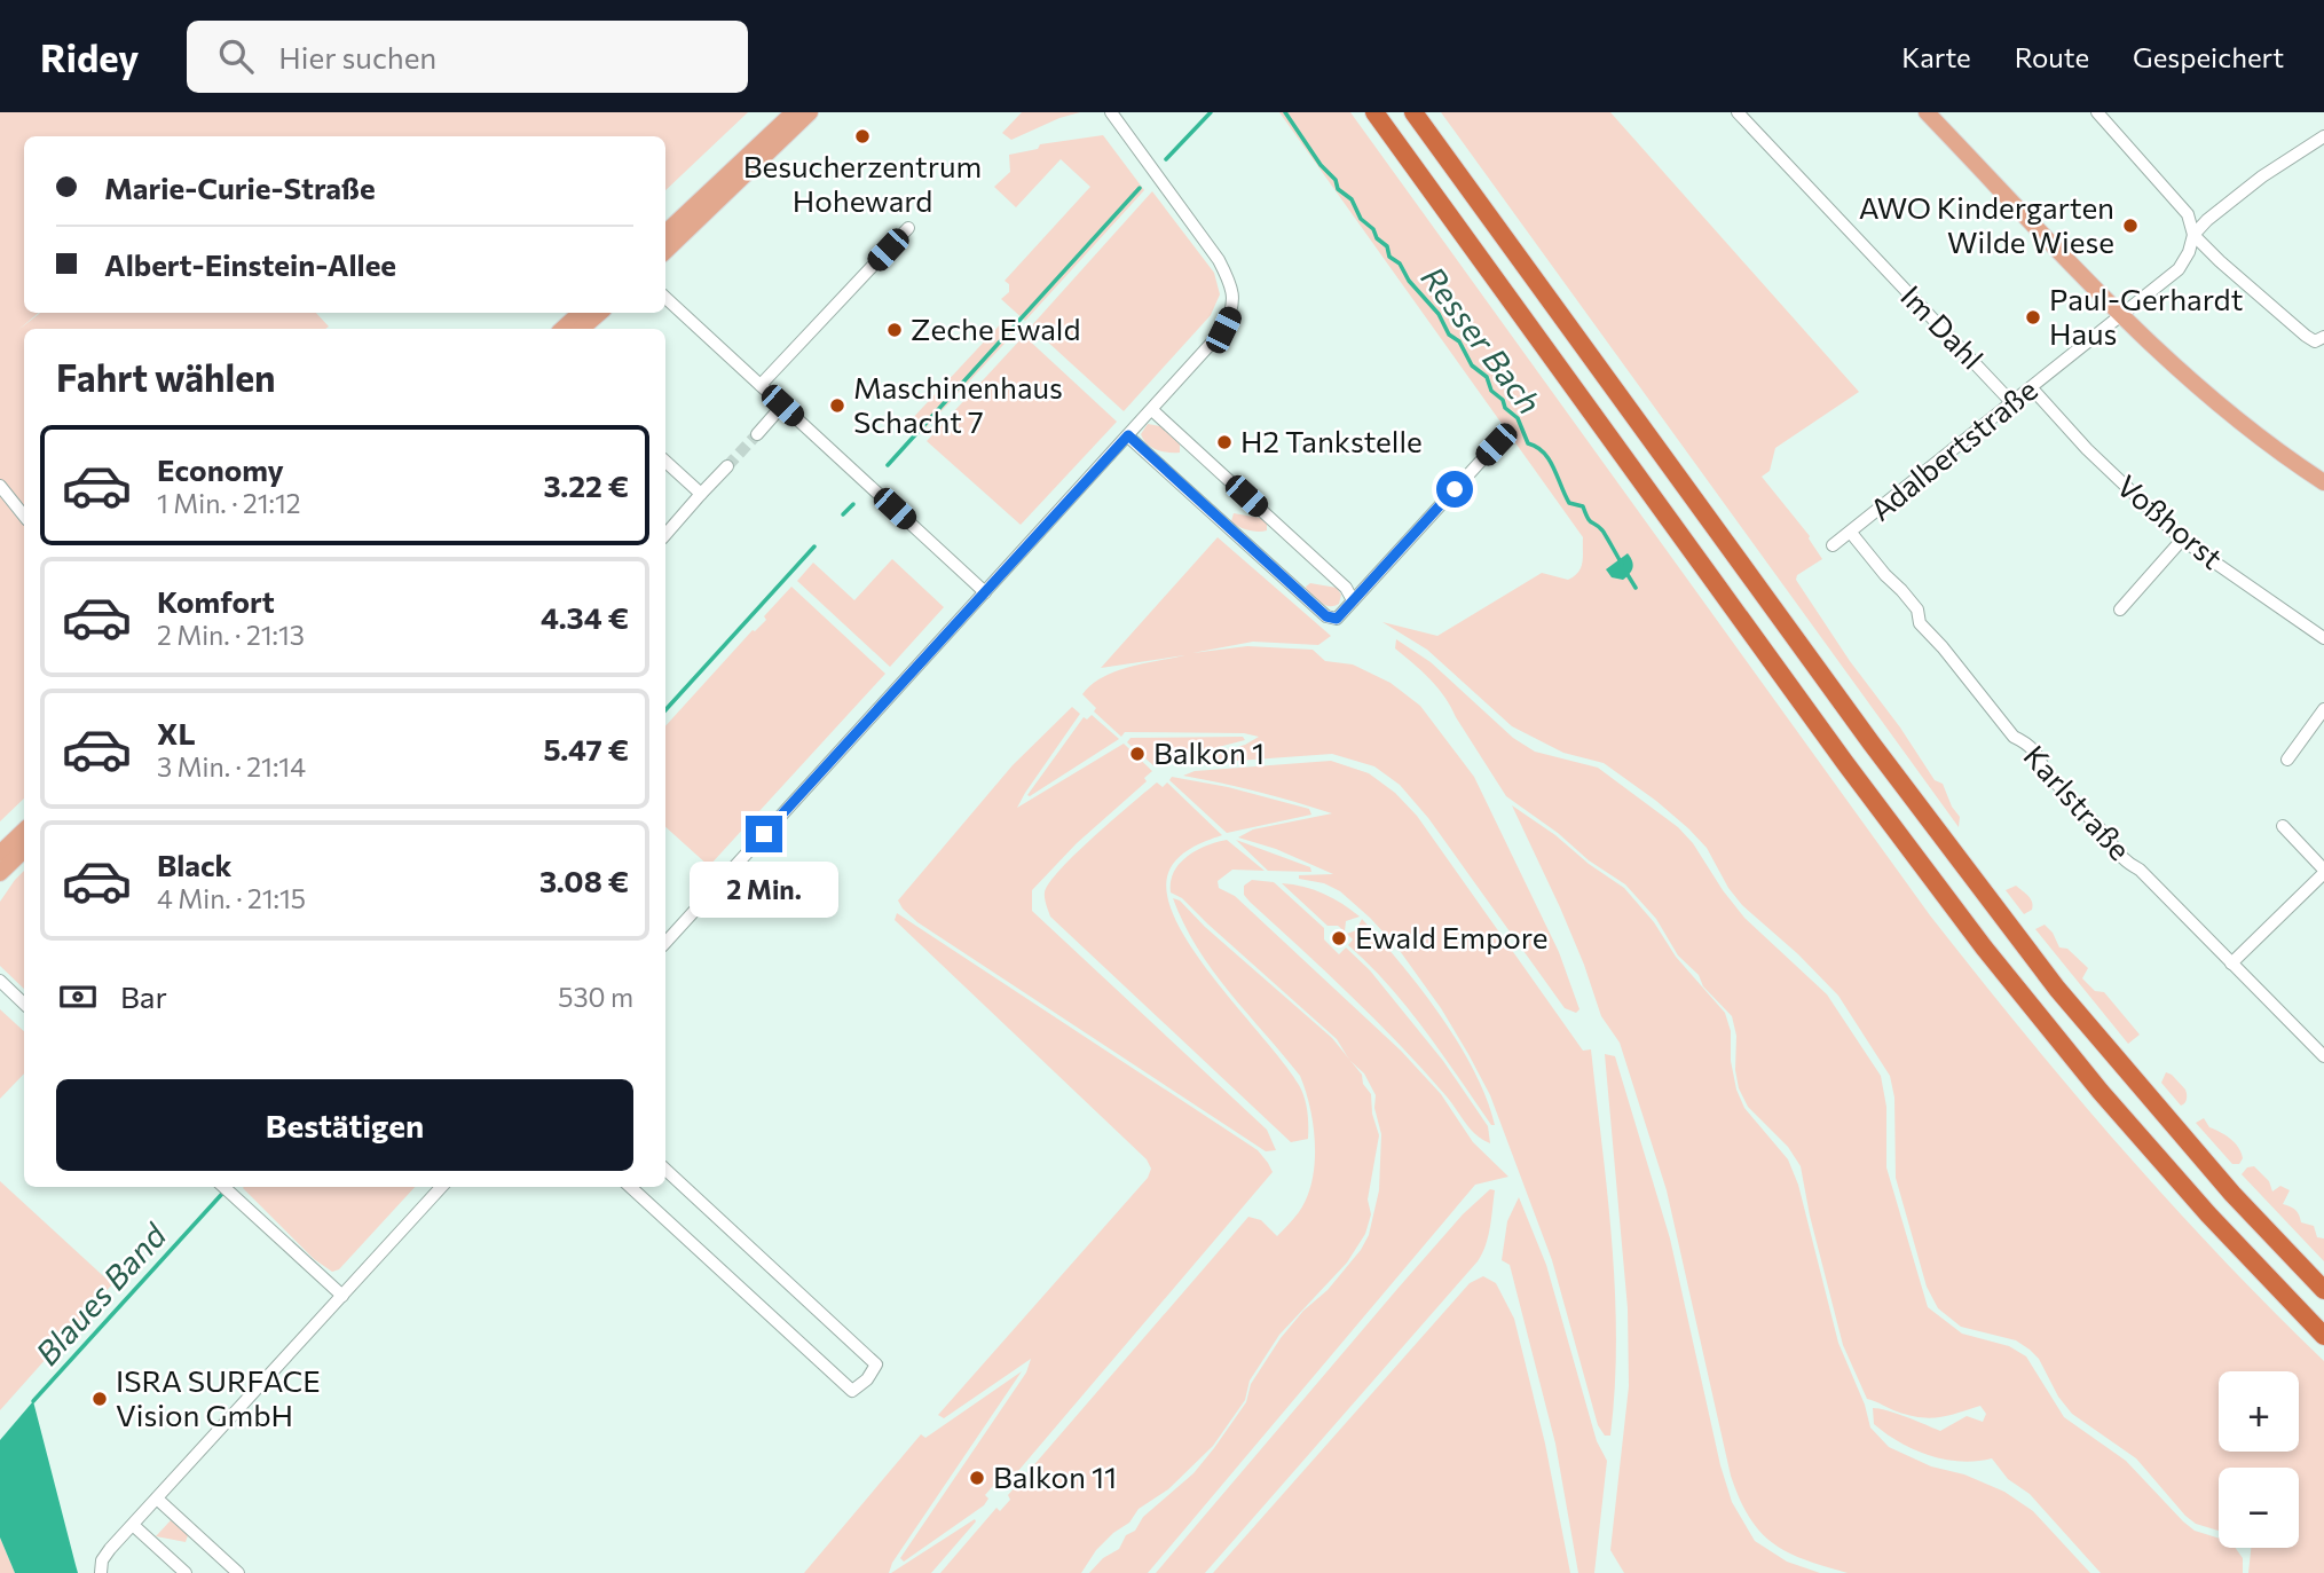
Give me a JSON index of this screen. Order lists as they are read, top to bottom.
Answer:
{
  "streets": {
    "street": [
      "Im Dahl",
      "Adalbertstraße",
      "Voßhorst",
      "Karlstraße"
    ]
  },
  "crossings": [
    ["Im Dahl", "Adalbertstraße"],
    ["Adalbertstraße", "Voßhorst"],
    ["Adalbertstraße", "Karlstraße"]
  ],
  "water": ["Resser Bach", "Blaues Band"],
  "places": [
    "Besucherzentrum Hoheward",
    "AWO Kindergarten Wilde Wiese",
    "Paul-Gerhardt Haus",
    "Zeche Ewald",
    "Maschinenhaus Schacht 7",
    "H2 Tankstelle",
    "Balkon 1",
    "Ewald Empore",
    "ISRA SURFACE Vision GmbH",
    "Balkon 11"
  ],
  "page": {
    "header": "Ridey",
    "search": "Hier suchen",
    "nav": ["Karte", "Route", "Gespeichert"],
    "banner": ["Marie-Curie-Straße", "Albert-Einstein-Allee"],
    "heading": "Fahrt wählen",
    "list": [
      {
        "name": "Economy",
        "note": "1 Min. · 21:12",
        "value": "3.22 €"
      },
      {
        "name": "Komfort",
        "note": "2 Min. · 21:13",
        "value": "4.34 €"
      },
      {
        "name": "XL",
        "note": "3 Min. · 21:14",
        "value": "5.47 €"
      },
      {
        "name": "Black",
        "note": "4 Min. · 21:15",
        "value": "3.08 €"
      }
    ],
    "bubble": "2 Min.",
    "pay": ["Bar", "530 m"],
    "buttons": "Bestätigen",
    "map_buttons": ["+", "−"]
  }
}
